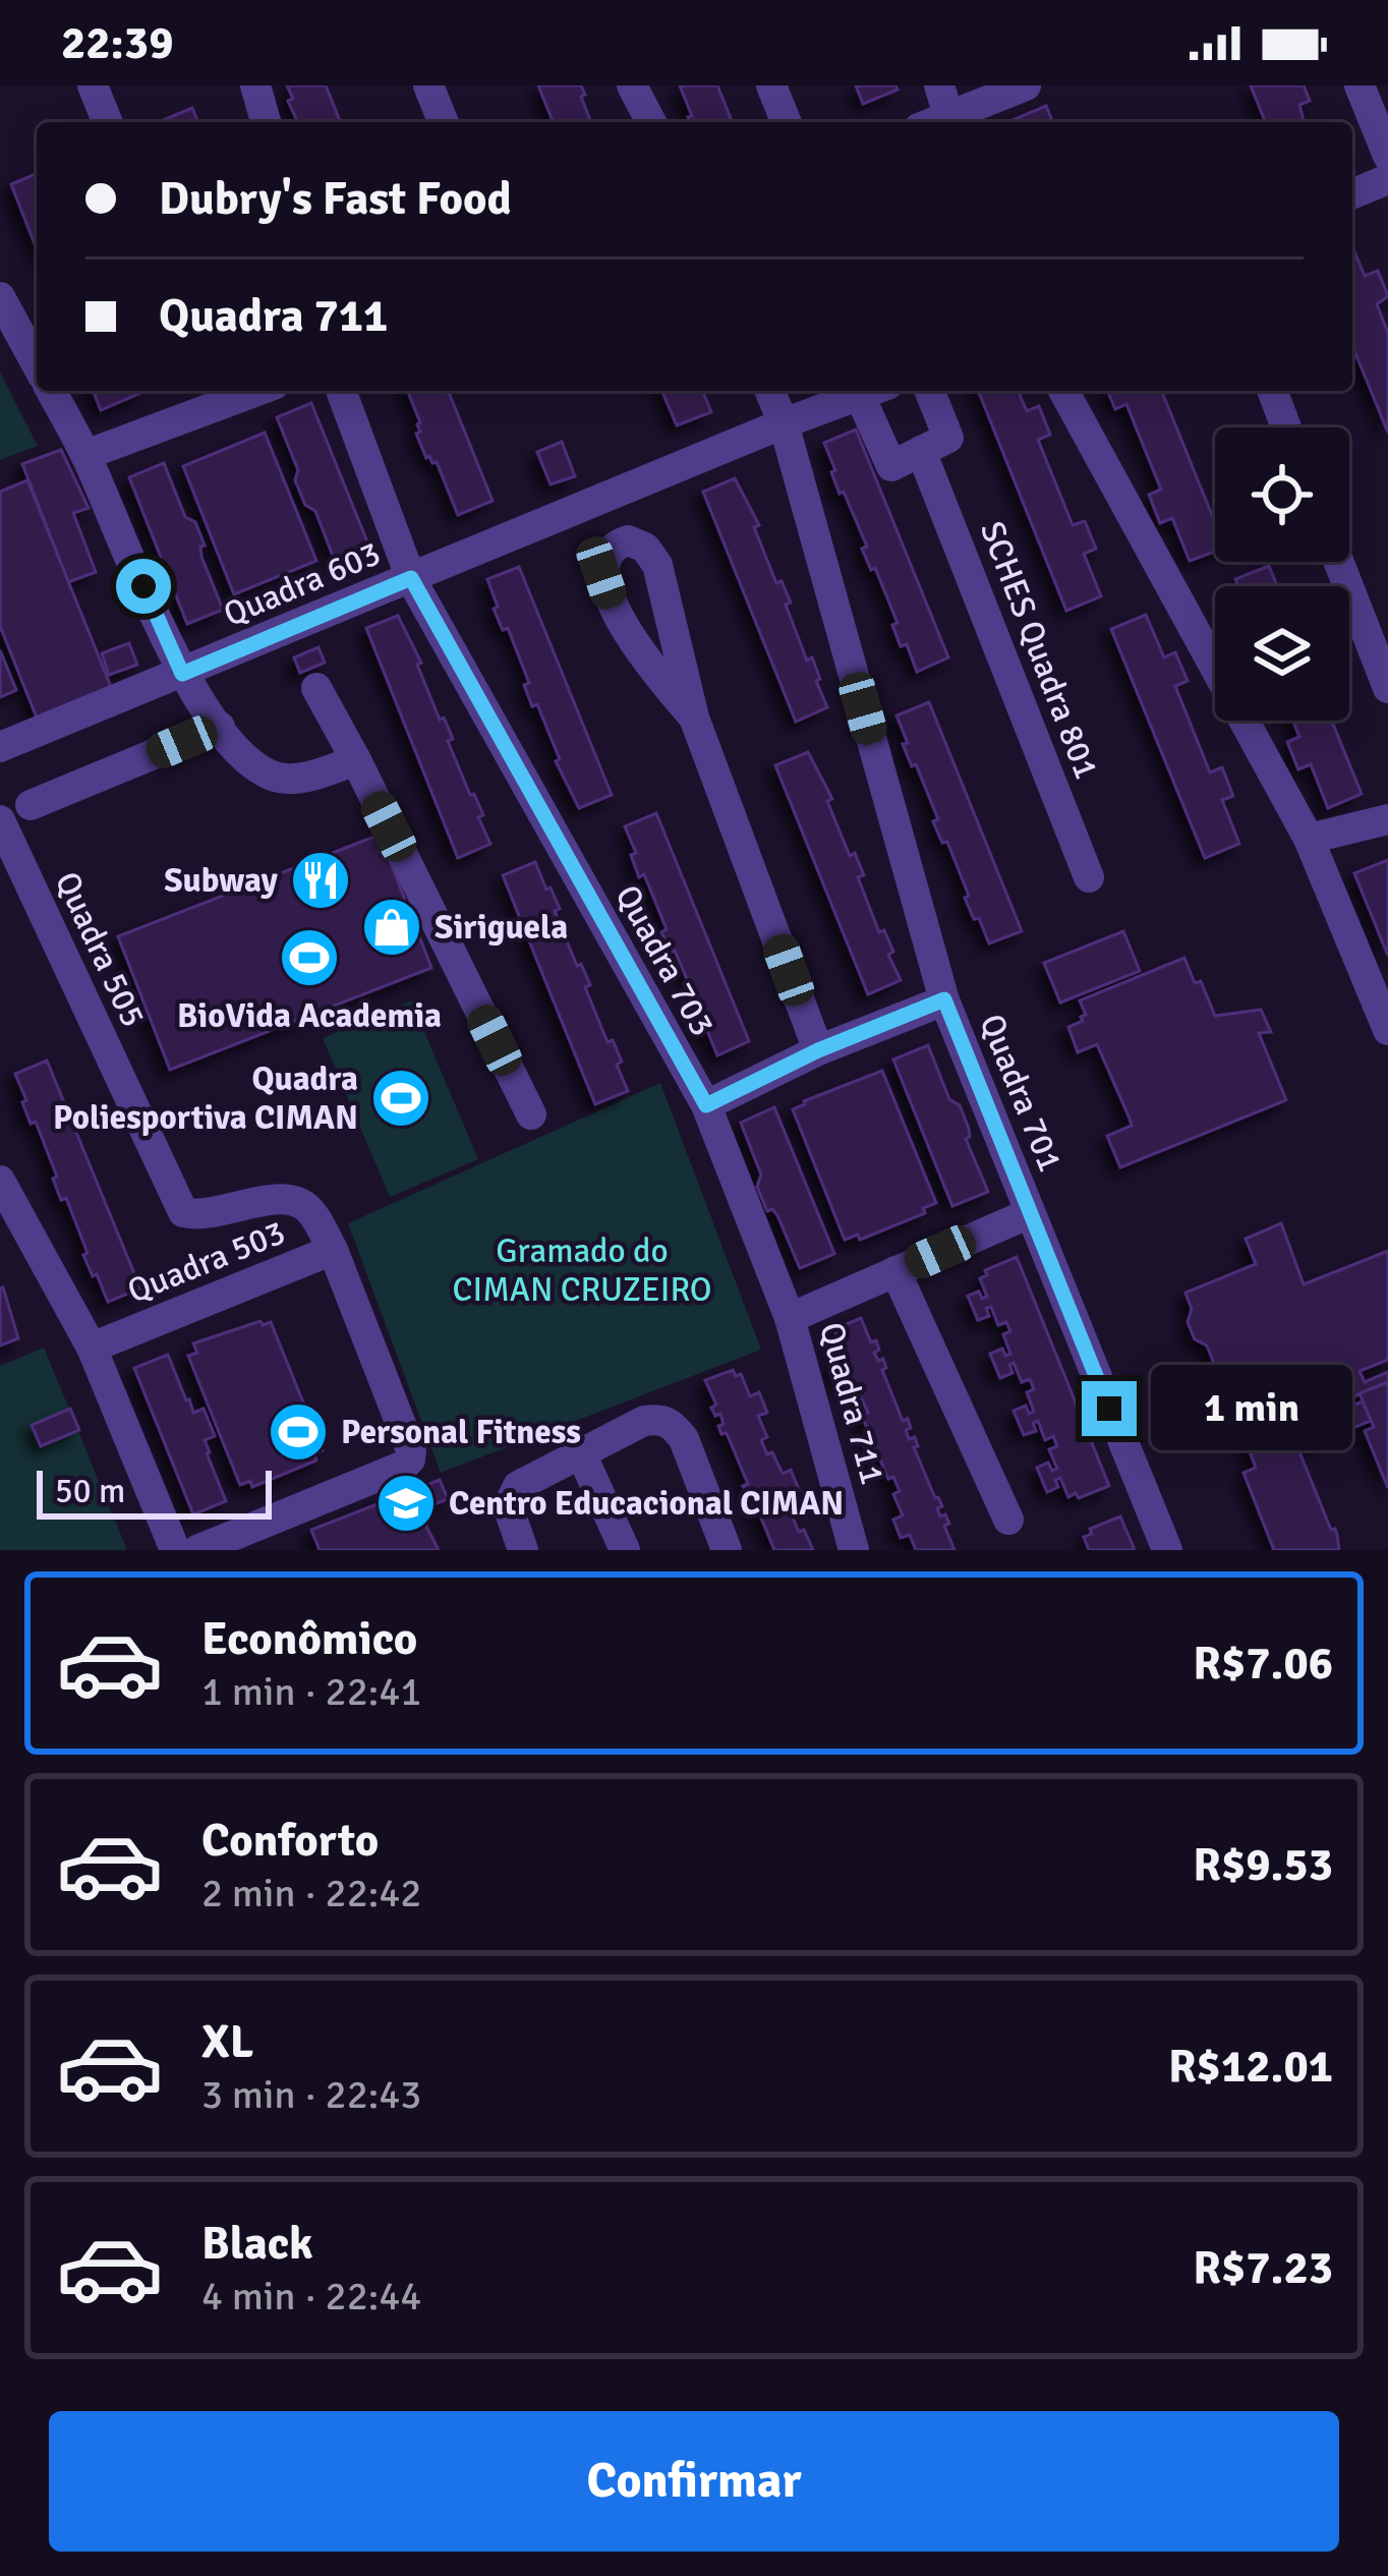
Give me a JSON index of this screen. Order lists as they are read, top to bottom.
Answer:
{
  "streets": {
    "street": [
      "Quadra 603",
      "SCHES Quadra 801",
      "Quadra 505",
      "Quadra 703",
      "Quadra 701",
      "Quadra 503",
      "Quadra 711"
    ]
  },
  "crossings": [
    ["Quadra 603", "Quadra 703"],
    ["Quadra 505", "Quadra 503"],
    ["Quadra 701", "Quadra 711"]
  ],
  "parks": ["Gramado do CIMAN CRUZEIRO"],
  "places": {
    "restaurant": ["Subway"],
    "shop": ["Siriguela"],
    "sports": ["BioVida Academia", "Quadra Poliesportiva CIMAN", "Personal Fitness"],
    "school or university": ["Centro Educacional CIMAN"]
  },
  "scale_bar": "50 m",
  "page": {
    "status": "22:39",
    "banner": ["Dubry's Fast Food", "Quadra 711"],
    "bubble": "1 min",
    "scale": "50 m",
    "list": [
      {
        "name": "Econômico",
        "note": "1 min · 22:41",
        "value": "R$7.06"
      },
      {
        "name": "Conforto",
        "note": "2 min · 22:42",
        "value": "R$9.53"
      },
      {
        "name": "XL",
        "note": "3 min · 22:43",
        "value": "R$12.01"
      },
      {
        "name": "Black",
        "note": "4 min · 22:44",
        "value": "R$7.23"
      }
    ],
    "buttons": "Confirmar"
  }
}
